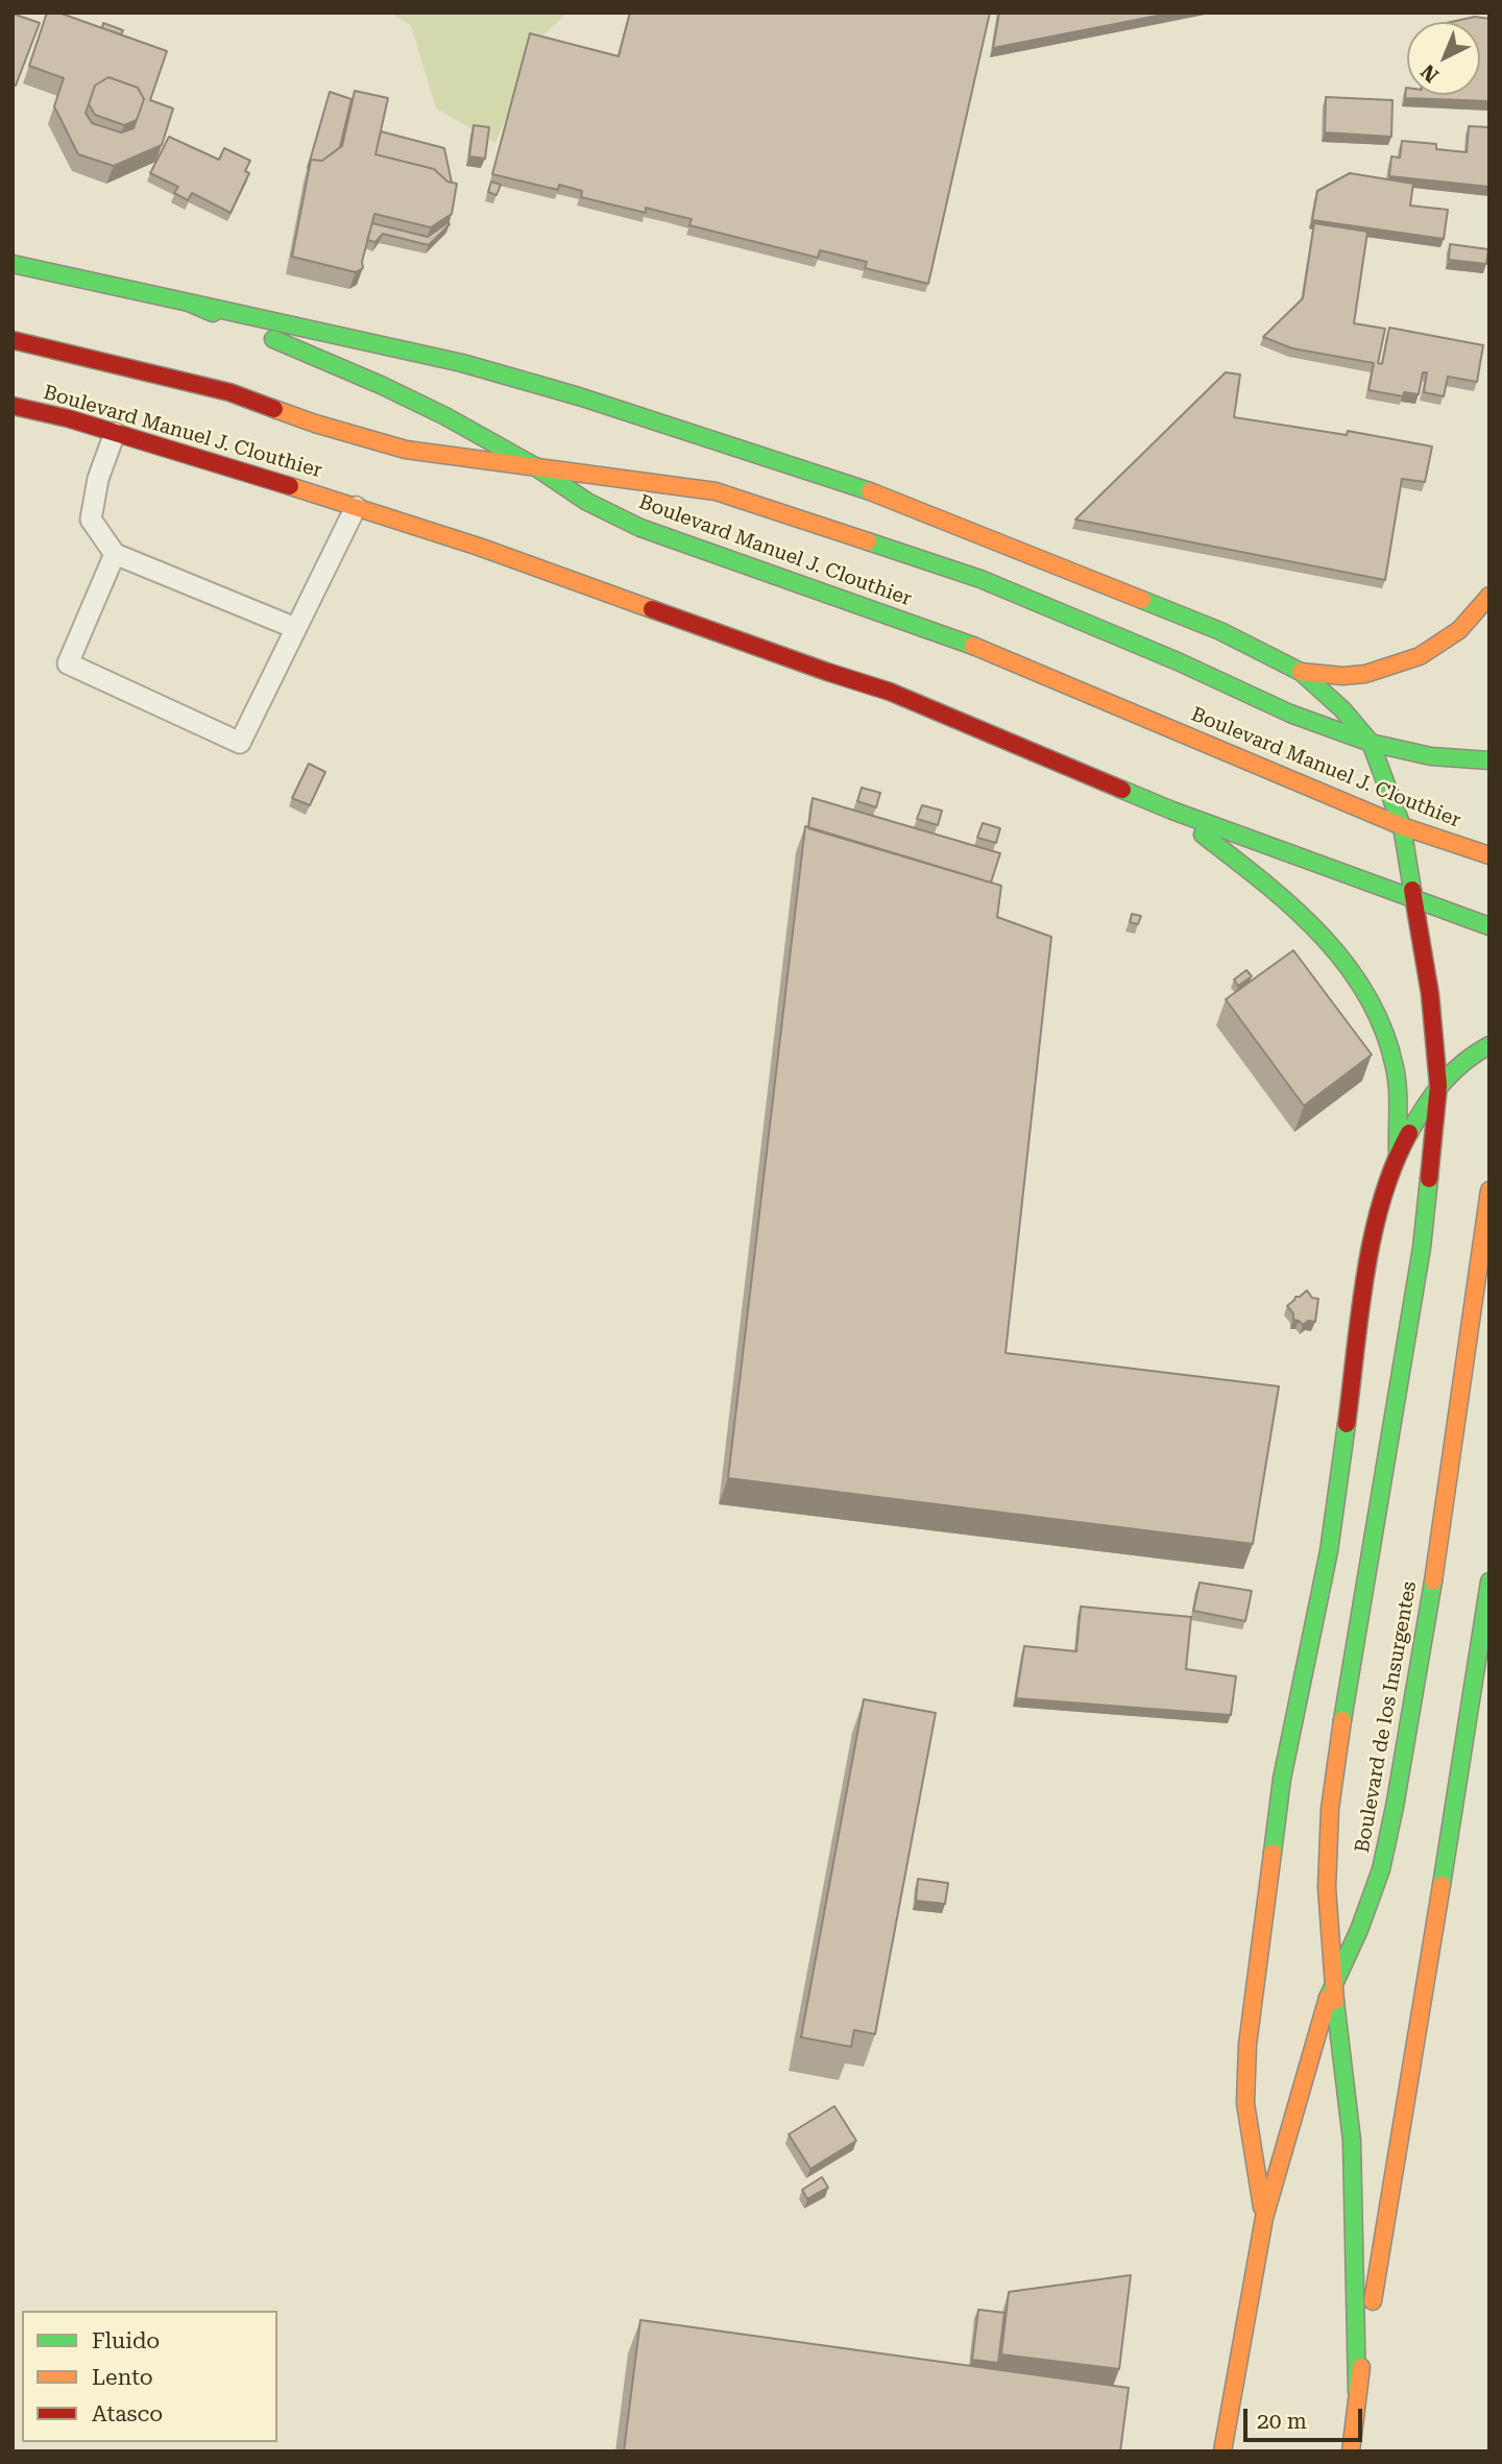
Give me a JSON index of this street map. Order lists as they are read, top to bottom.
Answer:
{
  "streets": {
    "main road": ["Boulevard Manuel J. Clouthier", "Boulevard de los Insurgentes"]
  },
  "legend": ["Fluido", "Lento", "Atasco"],
  "scale_bar": "20 m",
  "north": "bottom left"
}
